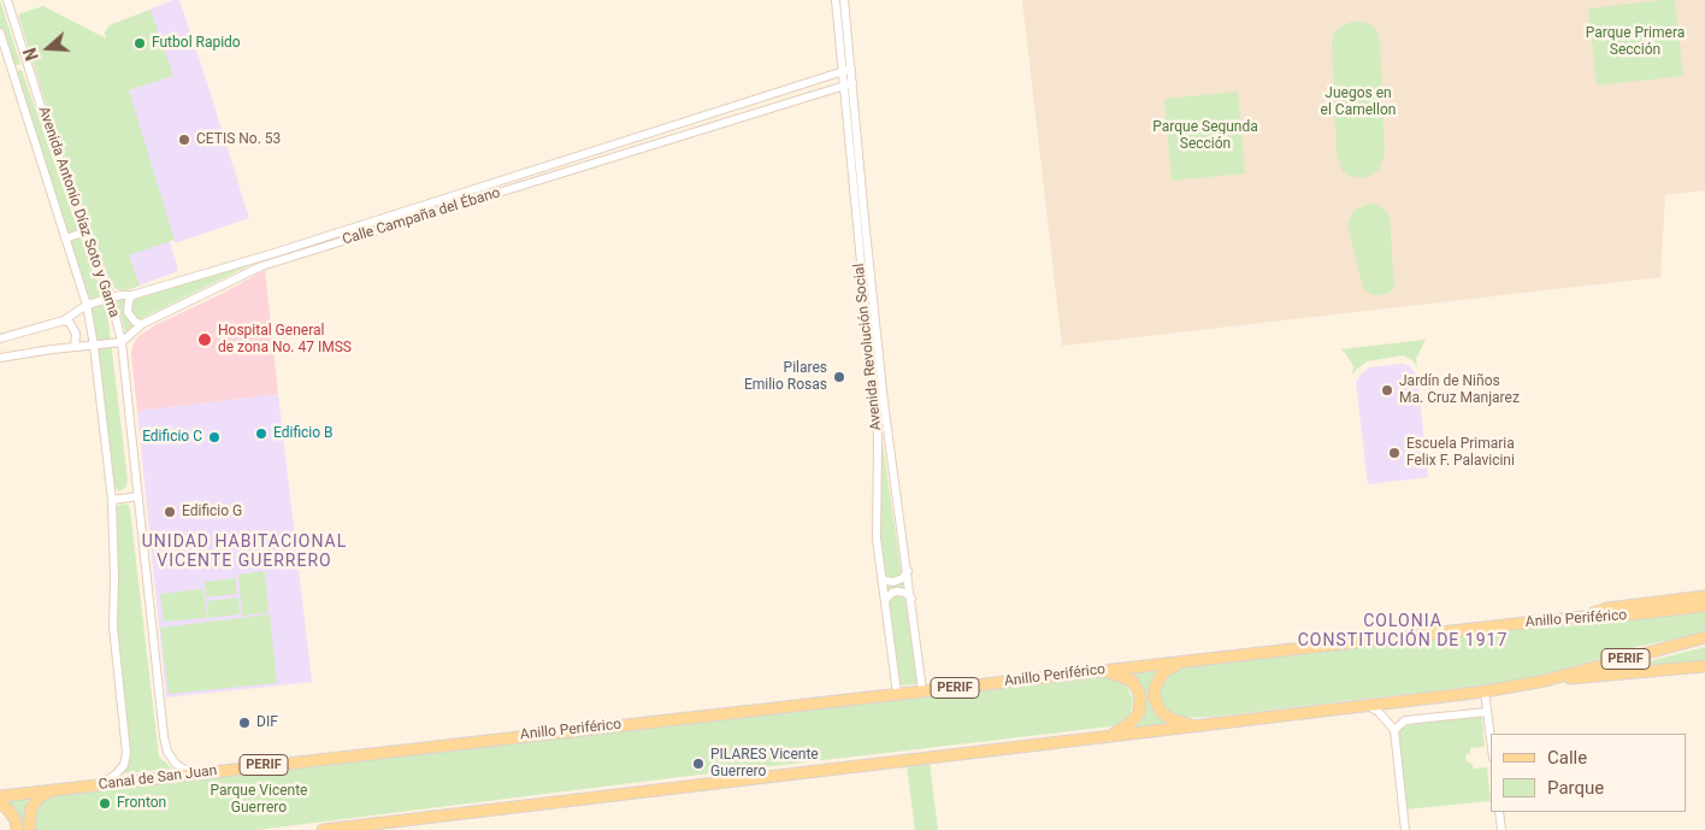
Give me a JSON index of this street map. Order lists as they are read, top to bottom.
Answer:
{
  "streets": {
    "main road": ["Anillo Periférico", "PERIF", "Canal de San Juan"],
    "street": ["Avenida Antonio Díaz Soto y Gama", "Calle Campaña del Ébano", "Avenida Revolución Social"]
  },
  "crossings": [
    ["Avenida Antonio Díaz Soto y Gama", "Calle Campaña del Ébano"],
    ["Avenida Antonio Díaz Soto y Gama", "Canal de San Juan"],
    ["Calle Campaña del Ébano", "Avenida Revolución Social"],
    ["Avenida Revolución Social", "Anillo Periférico"],
    ["Anillo Periférico", "Canal de San Juan"],
    ["PERIF", "Canal de San Juan"]
  ],
  "districts": ["UNIDAD HABITACIONAL VICENTE GUERRERO", "COLONIA CONSTITUCIÓN DE 1917"],
  "parks": [
    "Parque Primera Sección",
    "Juegos en el Camellon",
    "Parque Segunda Sección",
    "Parque Vicente Guerrero"
  ],
  "places": [
    "Futbol Rapido",
    "CETIS No. 53",
    "Hospital General de zona No. 47 IMSS",
    "Pilares Emilio Rosas",
    "Jardín de Niños Ma. Cruz Manjarez",
    "Edificio B",
    "Edificio C",
    "Escuela Primaria Felix F. Palavicini",
    "Edificio G",
    "DIF",
    "PILARES Vicente Guerrero",
    "Fronton"
  ],
  "legend": ["Calle", "Parque"],
  "north": "left"
}
